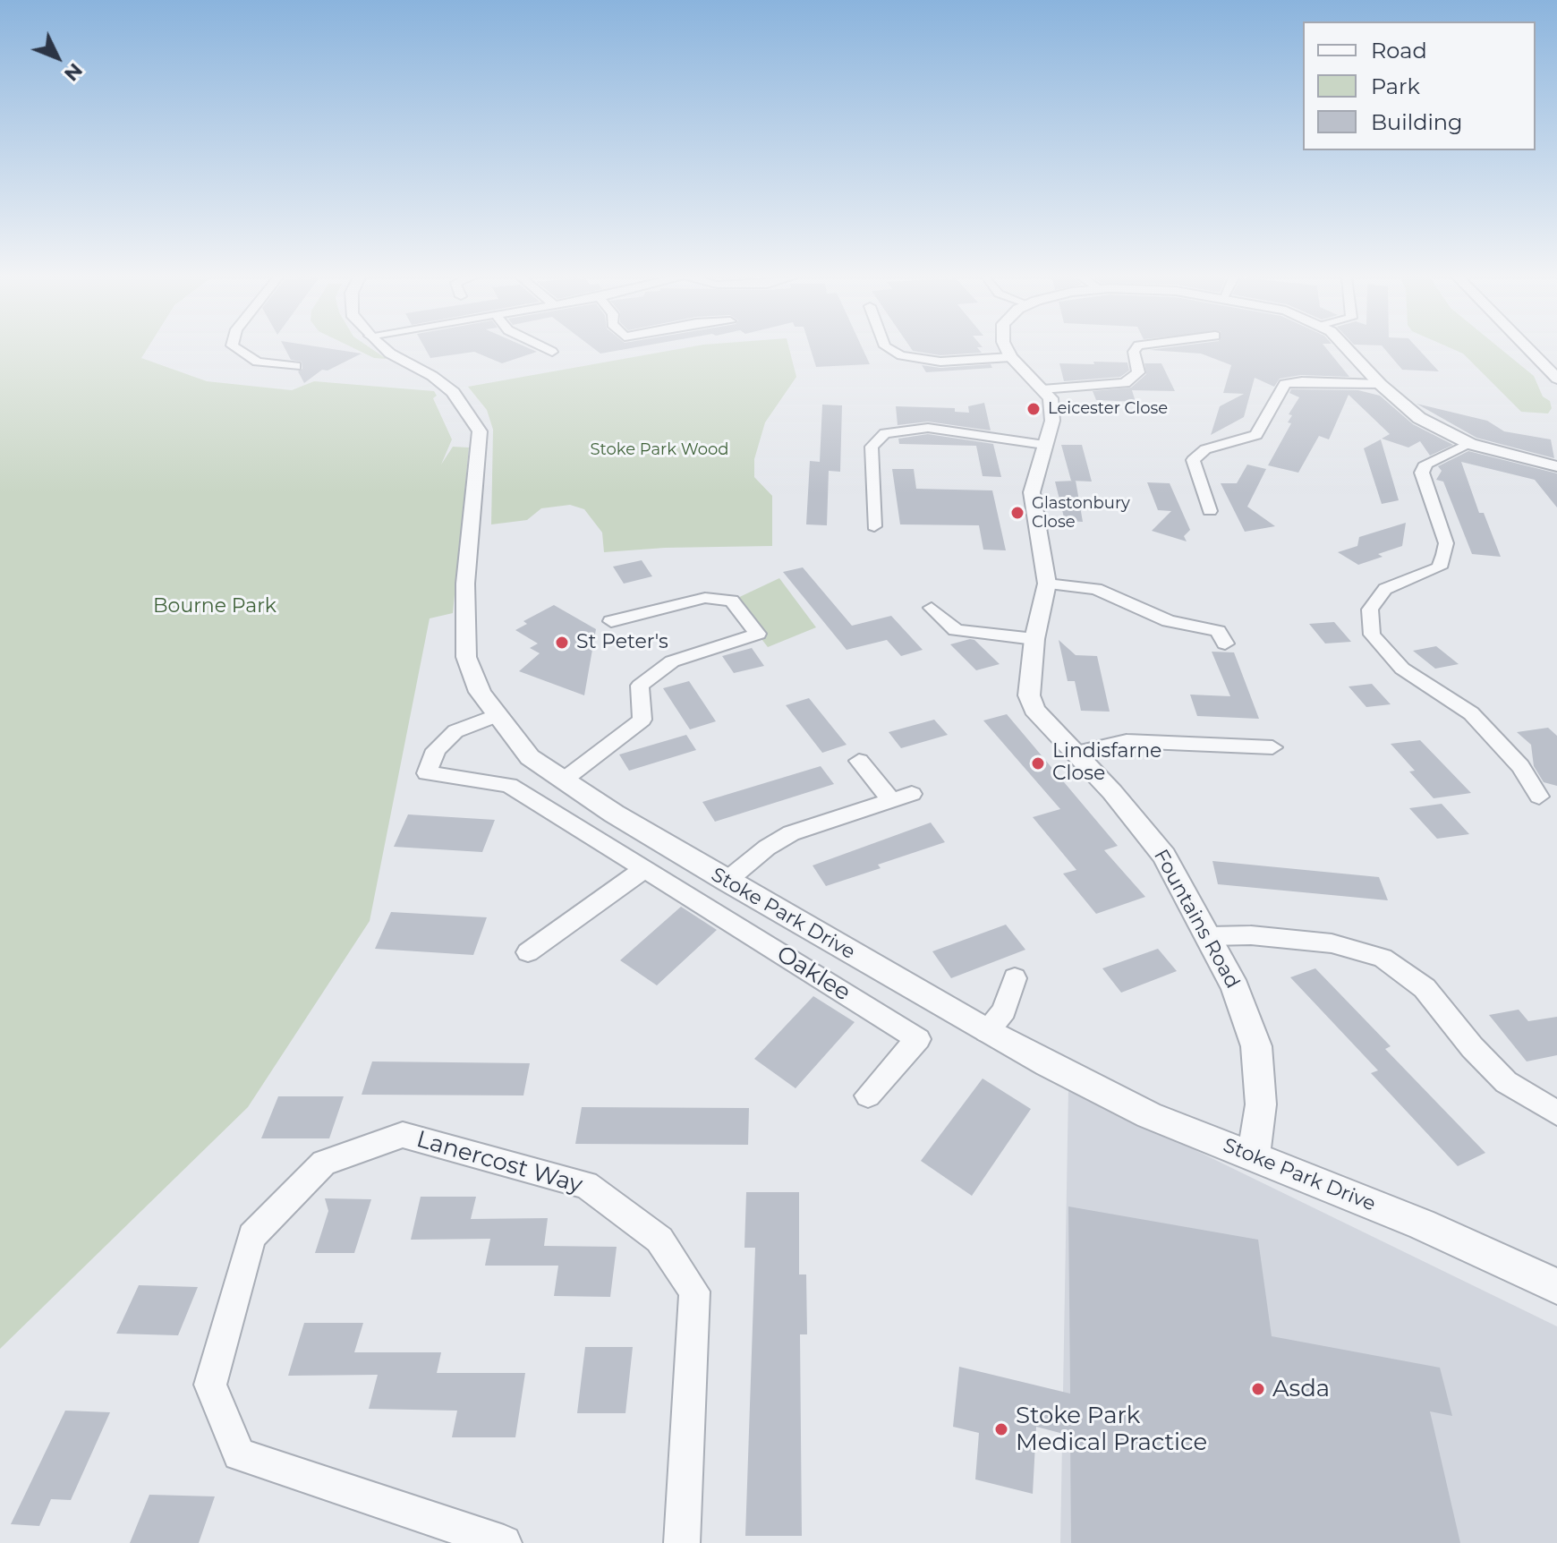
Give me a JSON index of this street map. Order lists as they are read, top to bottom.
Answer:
{
  "streets": {
    "street": [
      "Stoke Park Drive",
      "Fountains Road",
      "Oaklee",
      "Lanercost Way"
    ]
  },
  "crossings": [
    ["Stoke Park Drive", "Fountains Road"],
    ["Stoke Park Drive", "Oaklee"]
  ],
  "parks": ["Stoke Park Wood", "Bourne Park"],
  "places": [
    "Leicester Close",
    "Glastonbury Close",
    "St Peter's",
    "Lindisfarne Close",
    "Asda",
    "Stoke Park Medical Practice"
  ],
  "legend": ["Road", "Park", "Building"],
  "north": "bottom right"
}
